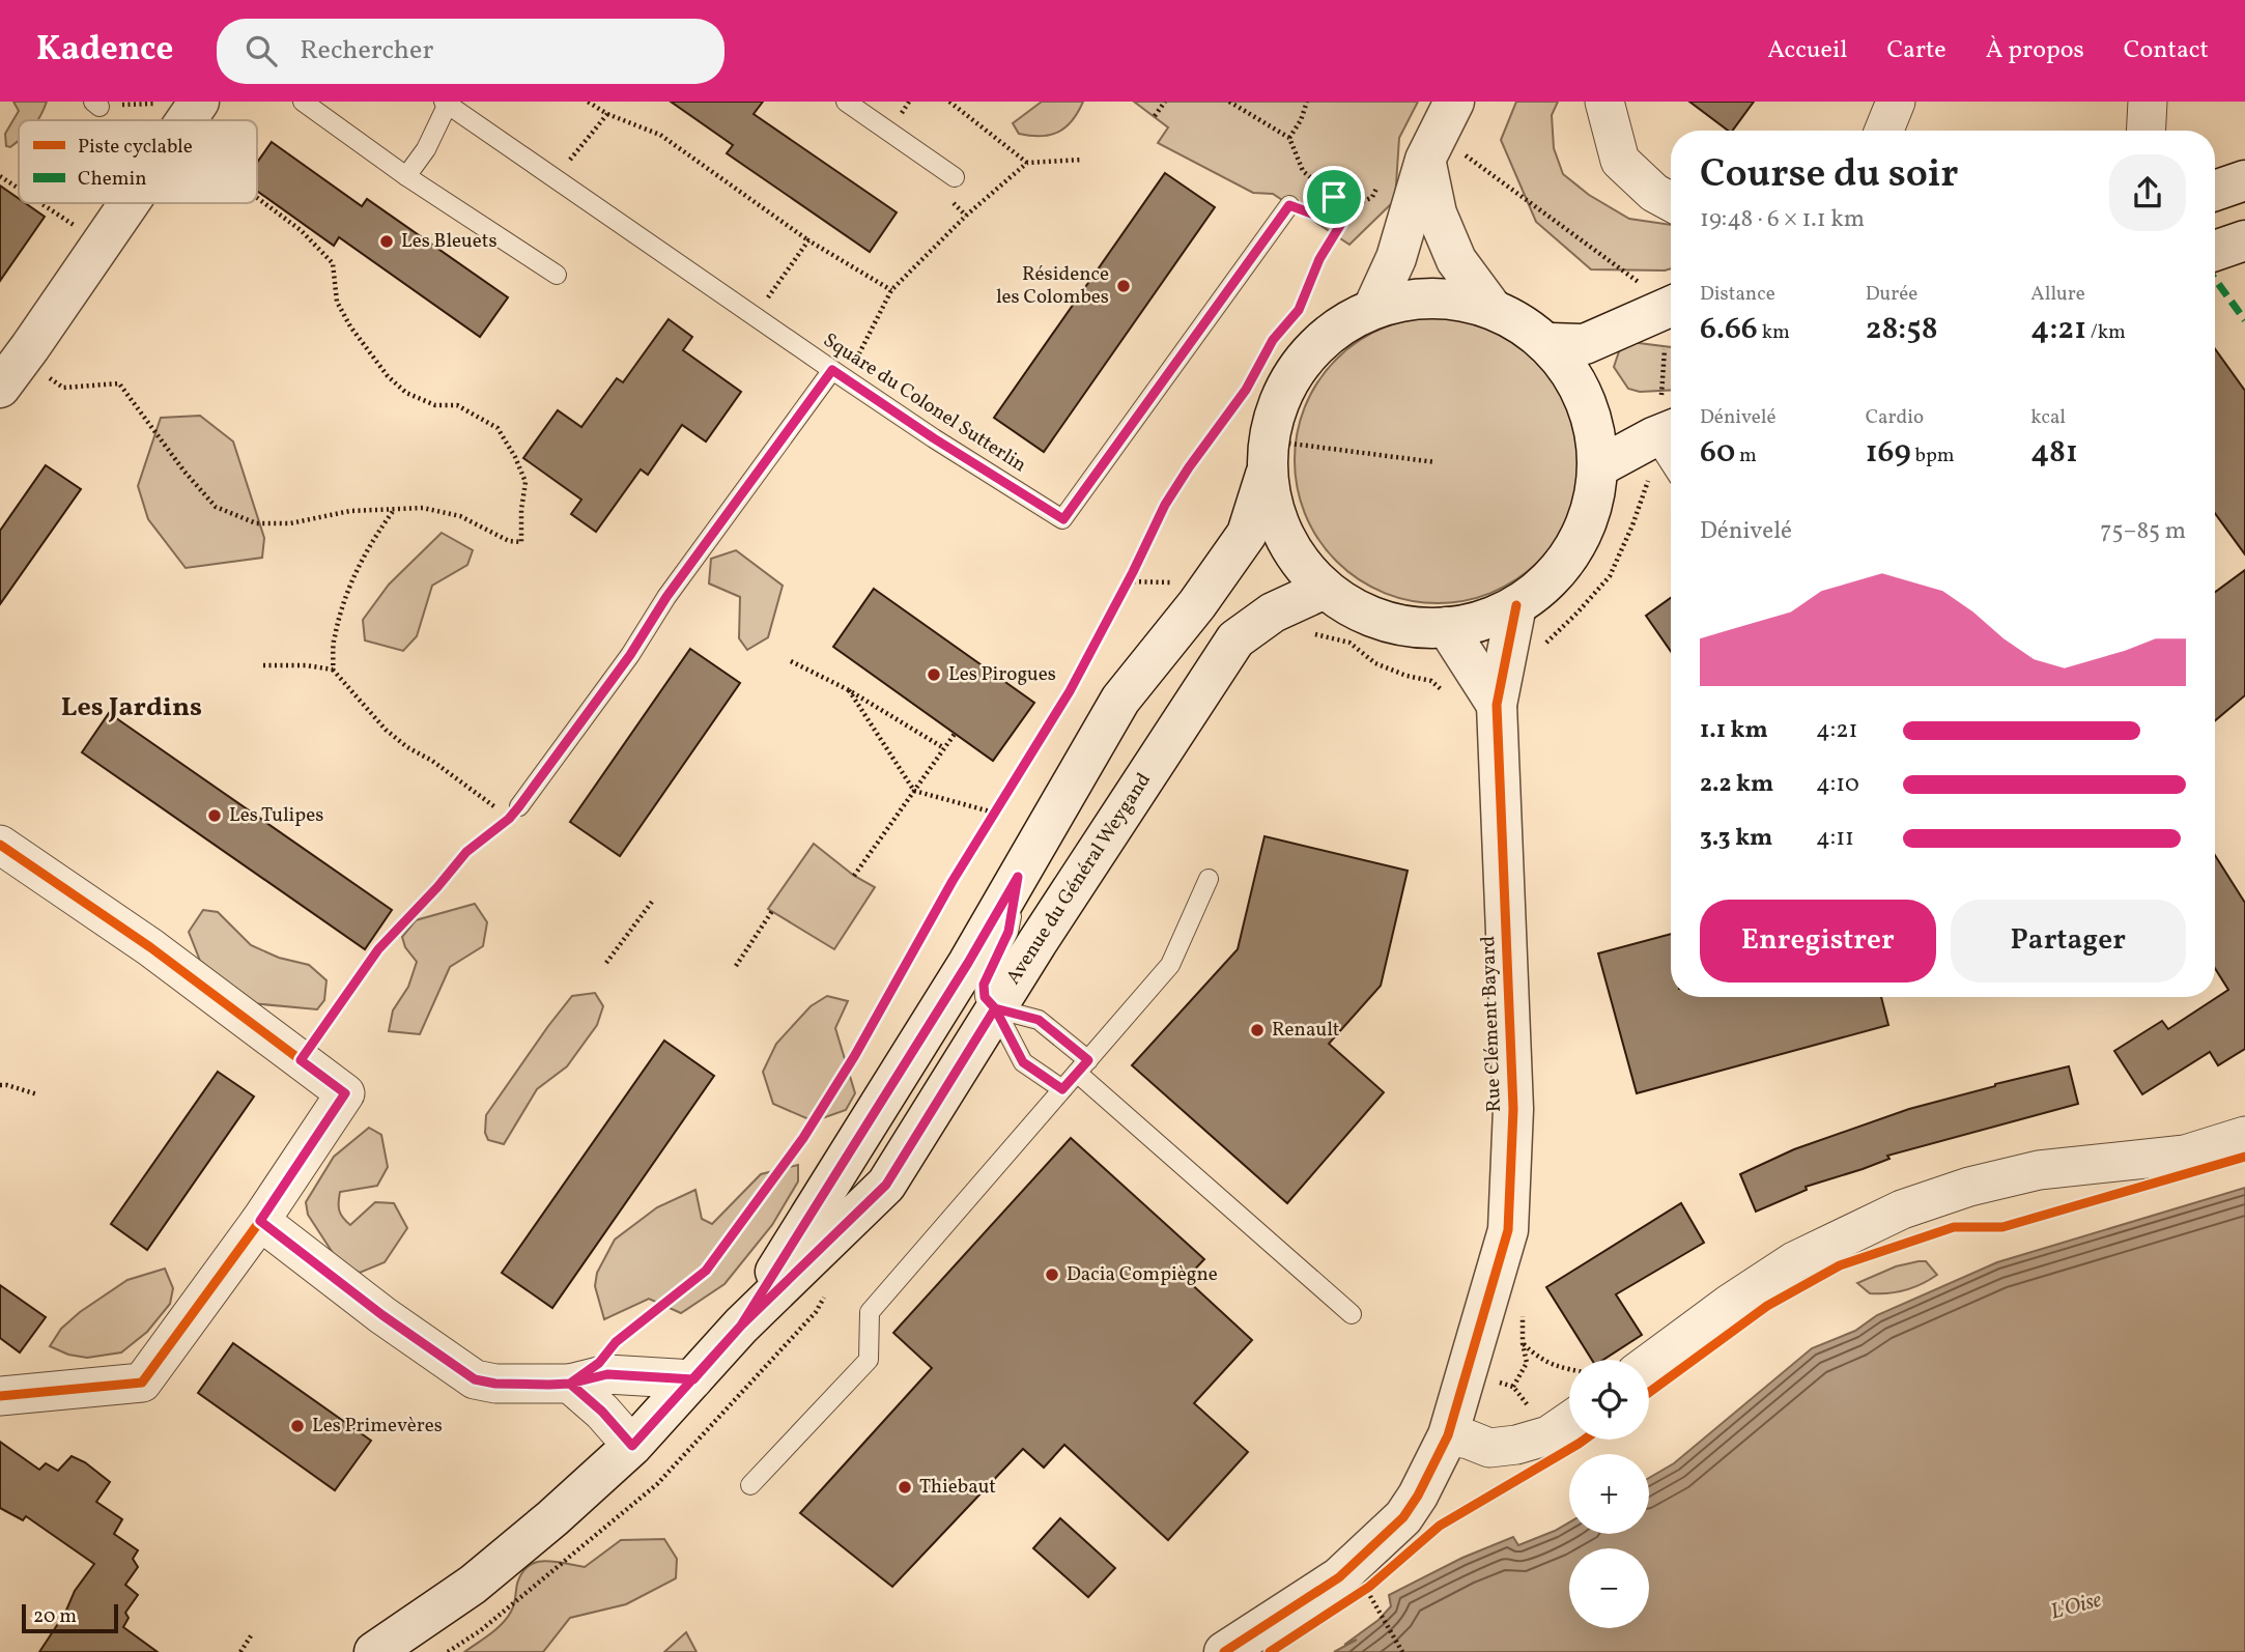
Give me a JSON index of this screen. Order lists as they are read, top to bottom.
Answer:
{
  "streets": {
    "main road": ["Avenue du Général Weygand", "Rue Clément Bayard"],
    "lane": ["Square du Colonel Sutterlin"]
  },
  "districts": ["Les Jardins"],
  "water": ["L'Oise"],
  "places": [
    "Les Bleuets",
    "Résidence les Colombes",
    "Les Pirogues",
    "Les Tulipes",
    "Renault",
    "Dacia Compiègne",
    "Les Primevères",
    "Thiebaut"
  ],
  "legend": ["Piste cyclable", "Chemin"],
  "scale_bar": "20 m",
  "page": {
    "header": "Kadence",
    "search": "Rechercher",
    "nav": [
      "Accueil",
      "Carte",
      "À propos",
      "Contact"
    ],
    "heading": ["Course du soir", "19:48 · 6 × 1.1 km"],
    "stats": [
      ["Distance", "6.66 km"],
      ["Durée", "28:58"],
      ["Allure", "4:21 /km"],
      ["Dénivelé", "60 m"],
      ["Cardio", "169 bpm"],
      ["kcal", "481"]
    ],
    "chart": ["Dénivelé", "75–85 m"],
    "list": [
      {
        "name": "1.1 km",
        "note": "4:21"
      },
      {
        "name": "2.2 km",
        "note": "4:10"
      },
      {
        "name": "3.3 km",
        "note": "4:11"
      }
    ],
    "buttons": ["Enregistrer", "Partager"],
    "map_buttons": ["+", "−"],
    "scale": "20 m"
  }
}
